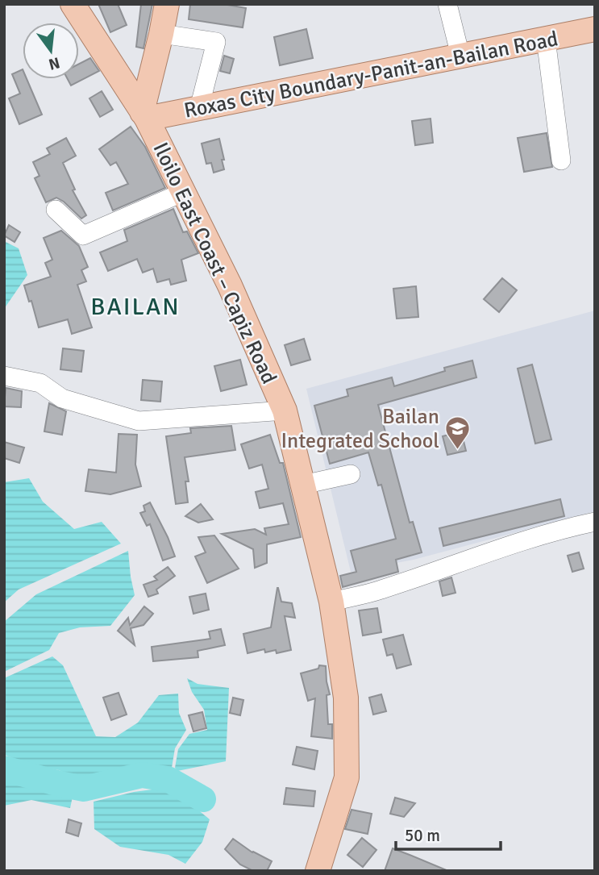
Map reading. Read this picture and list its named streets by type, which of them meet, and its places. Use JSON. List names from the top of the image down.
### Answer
{
  "streets": {
    "main road": ["Roxas City Boundary-Panit-an-Bailan Road", "Iloilo East Coast – Capiz Road"]
  },
  "crossings": [
    ["Roxas City Boundary-Panit-an-Bailan Road", "Iloilo East Coast – Capiz Road"]
  ],
  "districts": ["BAILAN"],
  "places": {
    "school or university": ["Bailan Integrated School"]
  },
  "scale_bar": "50 m",
  "north": "bottom"
}
